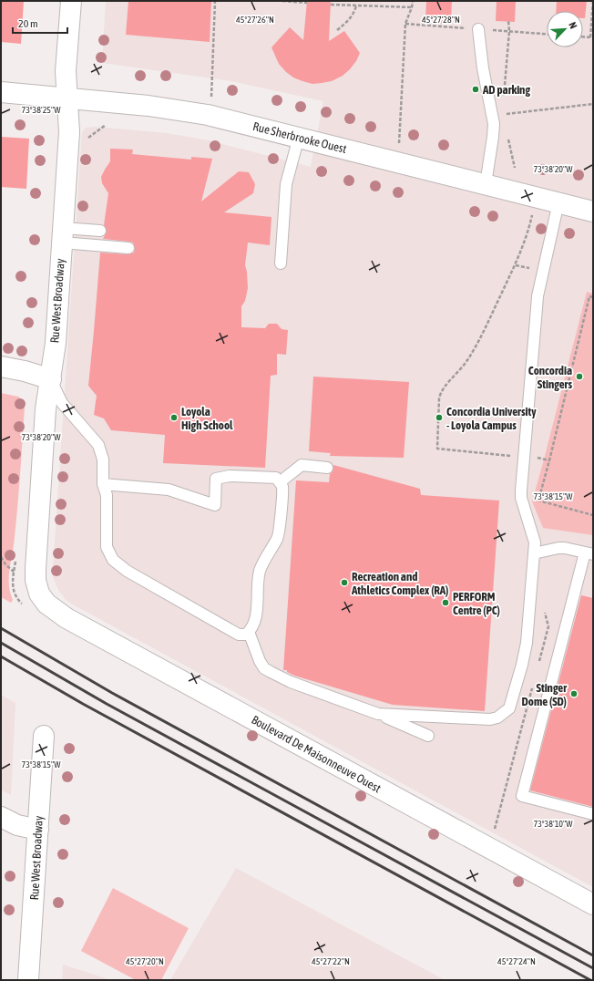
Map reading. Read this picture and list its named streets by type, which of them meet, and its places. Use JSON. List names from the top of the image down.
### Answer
{
  "streets": {
    "street": ["Rue Sherbrooke Ouest", "Rue West Broadway", "Boulevard De Maisonneuve Ouest"]
  },
  "crossings": [
    ["Rue Sherbrooke Ouest", "Rue West Broadway"],
    ["Rue West Broadway", "Boulevard De Maisonneuve Ouest"]
  ],
  "places": [
    "AD parking",
    "Concordia Stingers",
    "Loyola High School",
    "Concordia University - Loyola Campus",
    "Recreation and Athletics Complex (RA)",
    "PERFORM Centre (PC)",
    "Stinger Dome (SD)"
  ],
  "scale_bar": "20 m",
  "north": "top right",
  "coordinates": [
    "45°27'26\"N",
    "45°27'28\"N",
    "73°38'25\"W",
    "73°38'20\"W",
    "73°38'15\"W",
    "73°38'10\"W",
    "45°27'20\"N",
    "45°27'22\"N",
    "45°27'24\"N"
  ]
}
